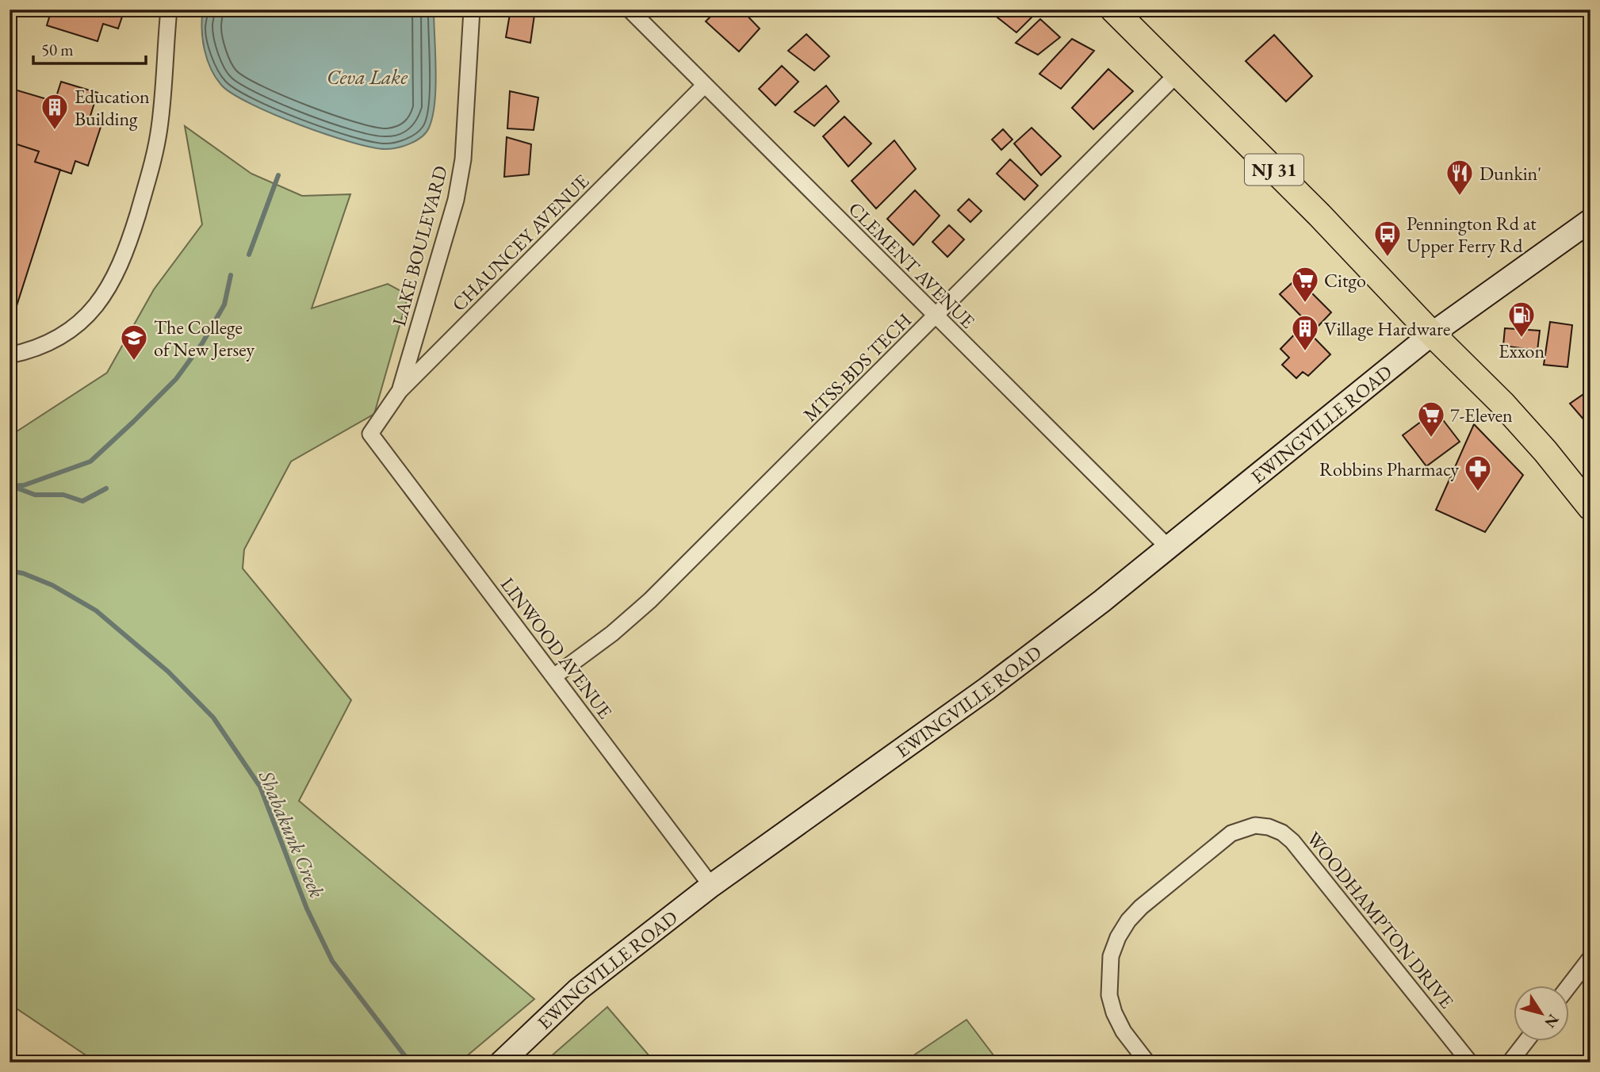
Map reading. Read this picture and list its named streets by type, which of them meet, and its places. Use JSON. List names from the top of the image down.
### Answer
{
  "streets": {
    "main road": ["NJ 31", "EWINGVILLE ROAD"],
    "street": [
      "CHAUNCEY AVENUE",
      "LAKE BOULEVARD",
      "CLEMENT AVENUE",
      "MTSS-BDS TECH",
      "LINWOOD AVENUE",
      "WOODHAMPTON DRIVE"
    ]
  },
  "crossings": [
    ["NJ 31", "MTSS-BDS TECH"],
    ["NJ 31", "EWINGVILLE ROAD"],
    ["CHAUNCEY AVENUE", "LAKE BOULEVARD"],
    ["CHAUNCEY AVENUE", "CLEMENT AVENUE"],
    ["CHAUNCEY AVENUE", "LINWOOD AVENUE"],
    ["CLEMENT AVENUE", "MTSS-BDS TECH"],
    ["CLEMENT AVENUE", "EWINGVILLE ROAD"],
    ["MTSS-BDS TECH", "LINWOOD AVENUE"],
    ["EWINGVILLE ROAD", "LINWOOD AVENUE"]
  ],
  "water": ["Ceva Lake", "Shabakunk Creek"],
  "places": {
    "building": ["Education Building", "Village Hardware"],
    "restaurant": ["Dunkin'"],
    "bus stop": ["Pennington Rd at Upper Ferry Rd"],
    "supermarket": ["Citgo", "7-Eleven"],
    "fuel station": ["Exxon"],
    "school or university": ["The College of New Jersey"],
    "pharmacy": ["Robbins Pharmacy"]
  },
  "scale_bar": "50 m",
  "north": "bottom right"
}
